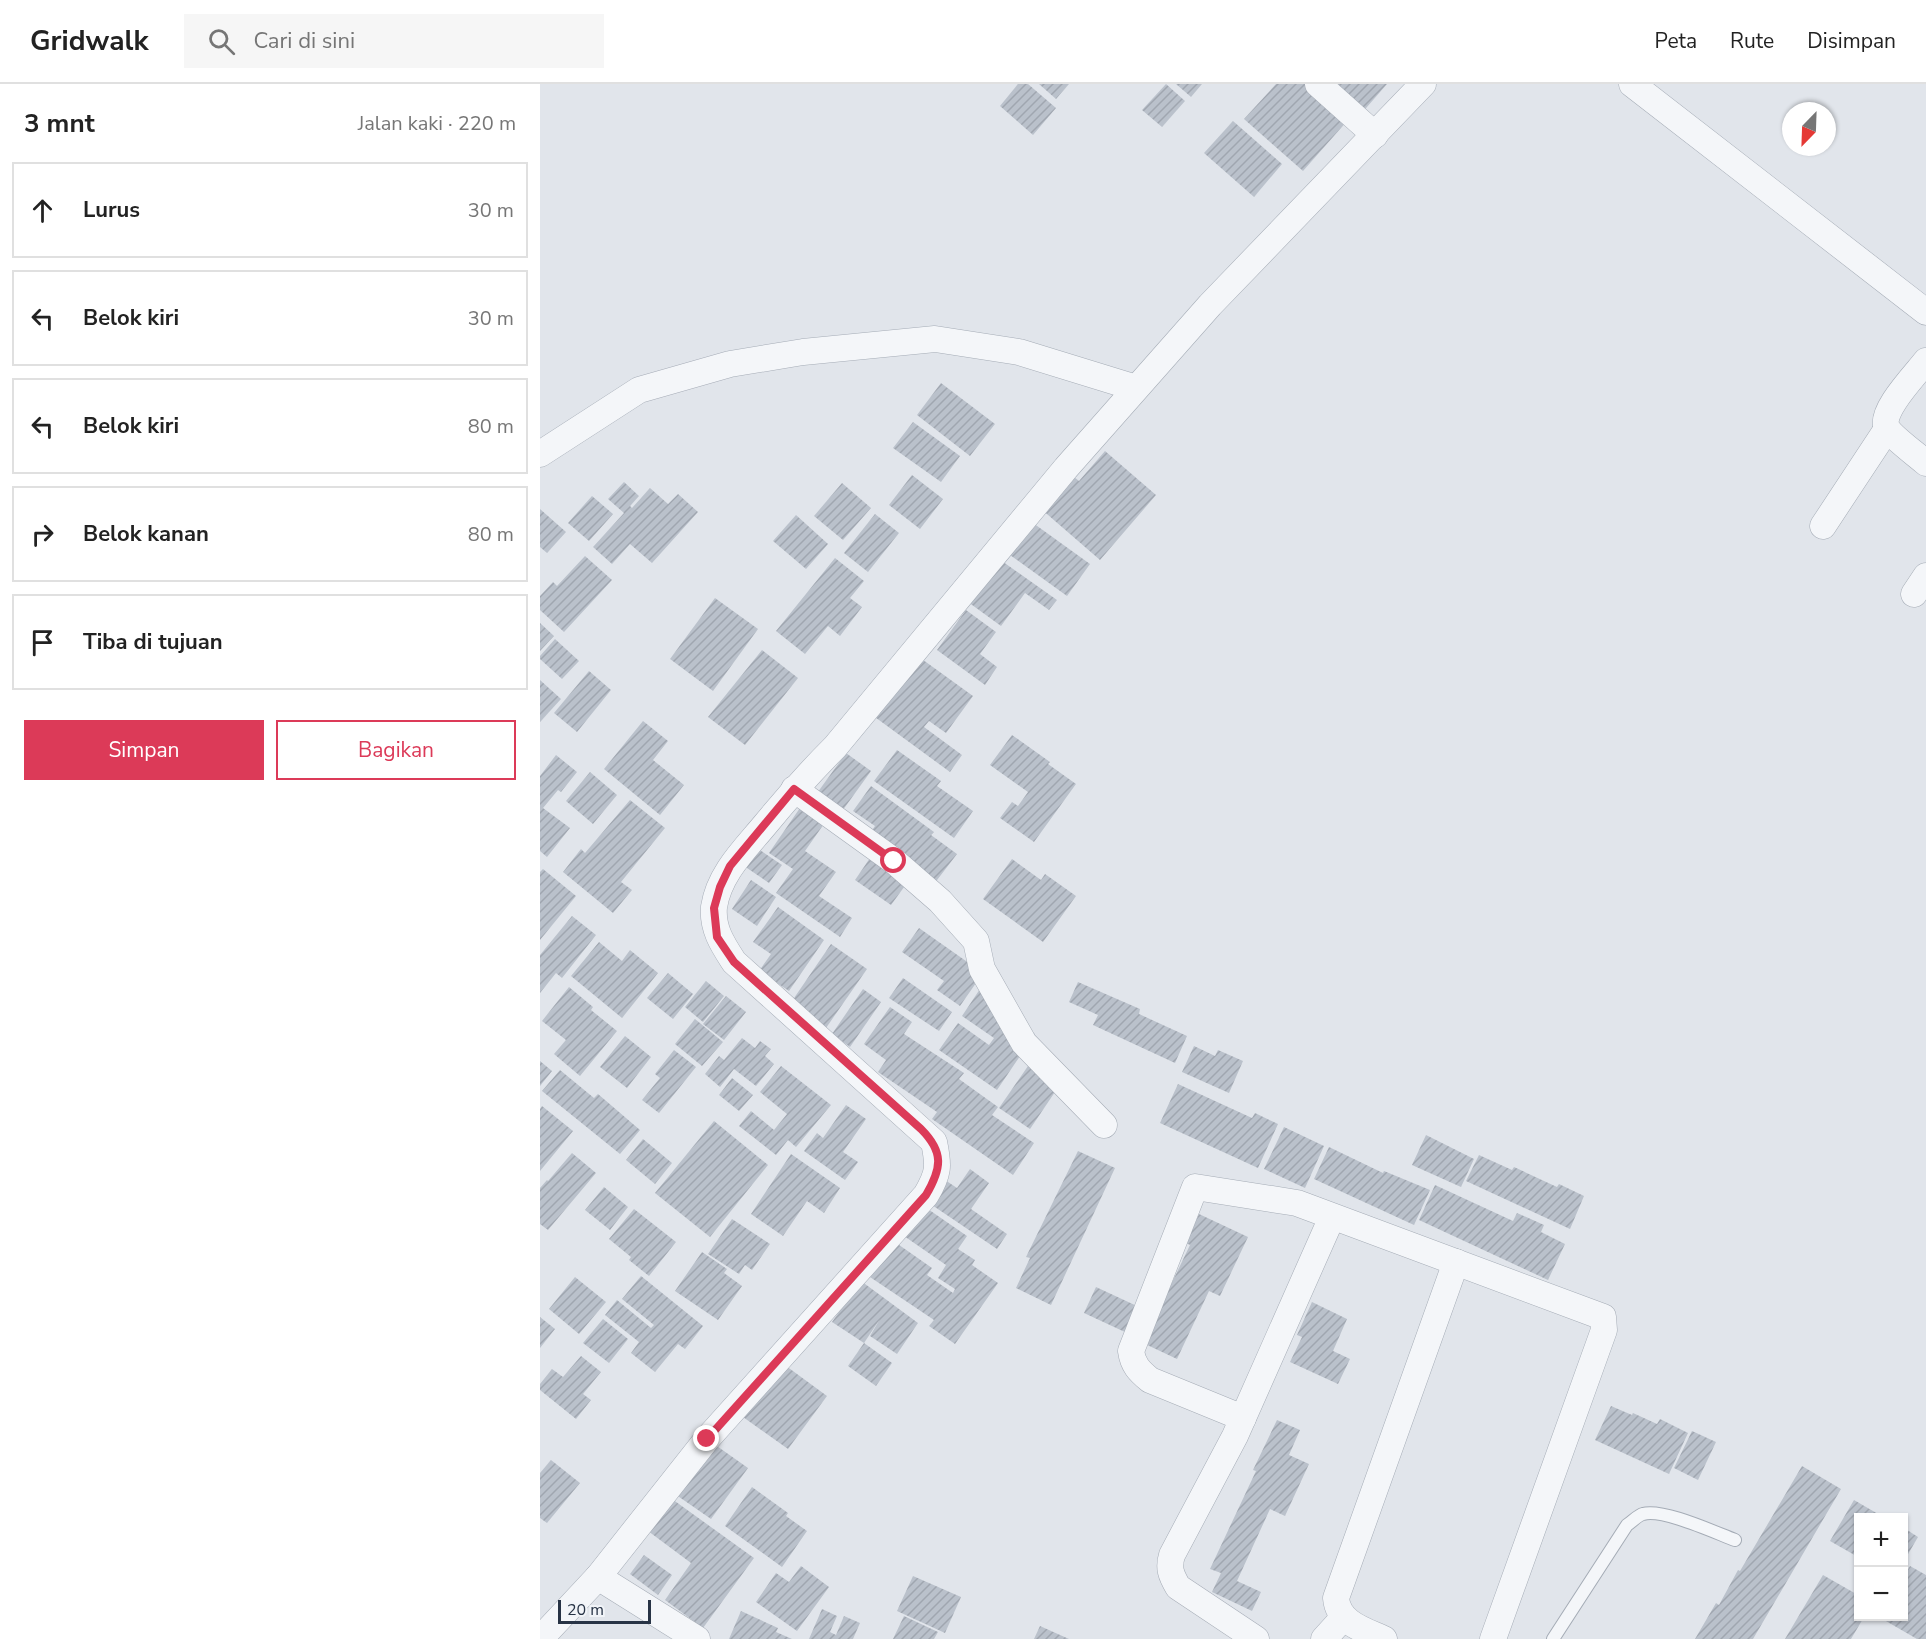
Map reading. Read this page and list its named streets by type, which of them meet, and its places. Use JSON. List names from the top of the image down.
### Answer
{
  "scale_bar": "20 m",
  "north": "bottom left",
  "page": {
    "header": "Gridwalk",
    "search": "Cari di sini",
    "nav": ["Peta", "Rute", "Disimpan"],
    "heading": ["3 mnt", "Jalan kaki · 220 m"],
    "list": [
      ["Lurus", "30 m"],
      ["Belok kiri", "30 m"],
      ["Belok kiri", "80 m"],
      ["Belok kanan", "80 m"],
      "Tiba di tujuan"
    ],
    "buttons": ["Simpan", "Bagikan"],
    "map_buttons": ["+", "−"],
    "scale": "20 m"
  }
}
